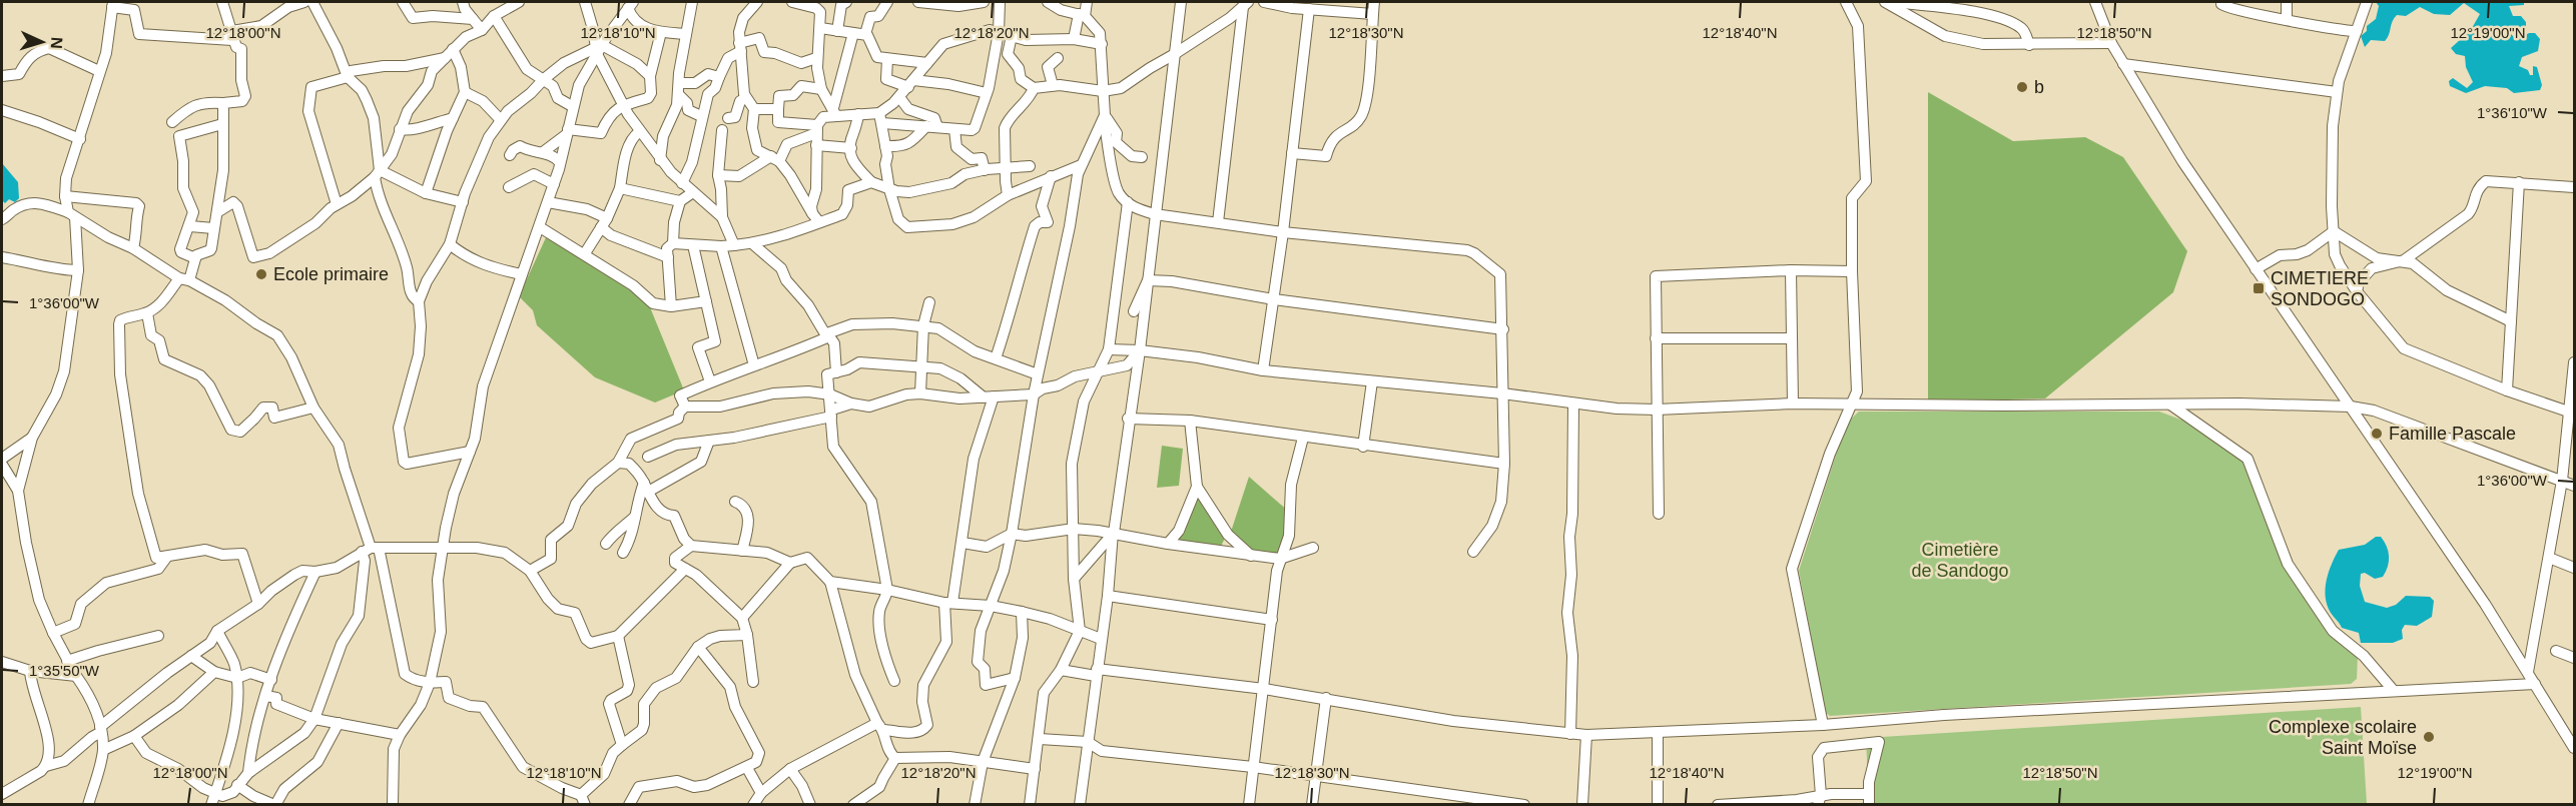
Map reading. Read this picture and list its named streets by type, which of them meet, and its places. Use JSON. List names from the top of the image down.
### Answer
{
  "parks": ["Cimetière de Sandogo"],
  "places": {
    "other": [
      "b",
      "Ecole primaire",
      "Famille Pascale",
      "Complexe scolaire Saint Moïse"
    ],
    "transit": ["CIMETIERE SONDOGO"]
  },
  "north": "right",
  "coordinates": [
    "12°18'00\"N",
    "12°18'10\"N",
    "12°18'20\"N",
    "12°18'30\"N",
    "12°18'40\"N",
    "12°18'50\"N",
    "12°19'00\"N",
    "1°36'10\"W",
    "1°36'00\"W",
    "1°35'50\"W"
  ]
}
